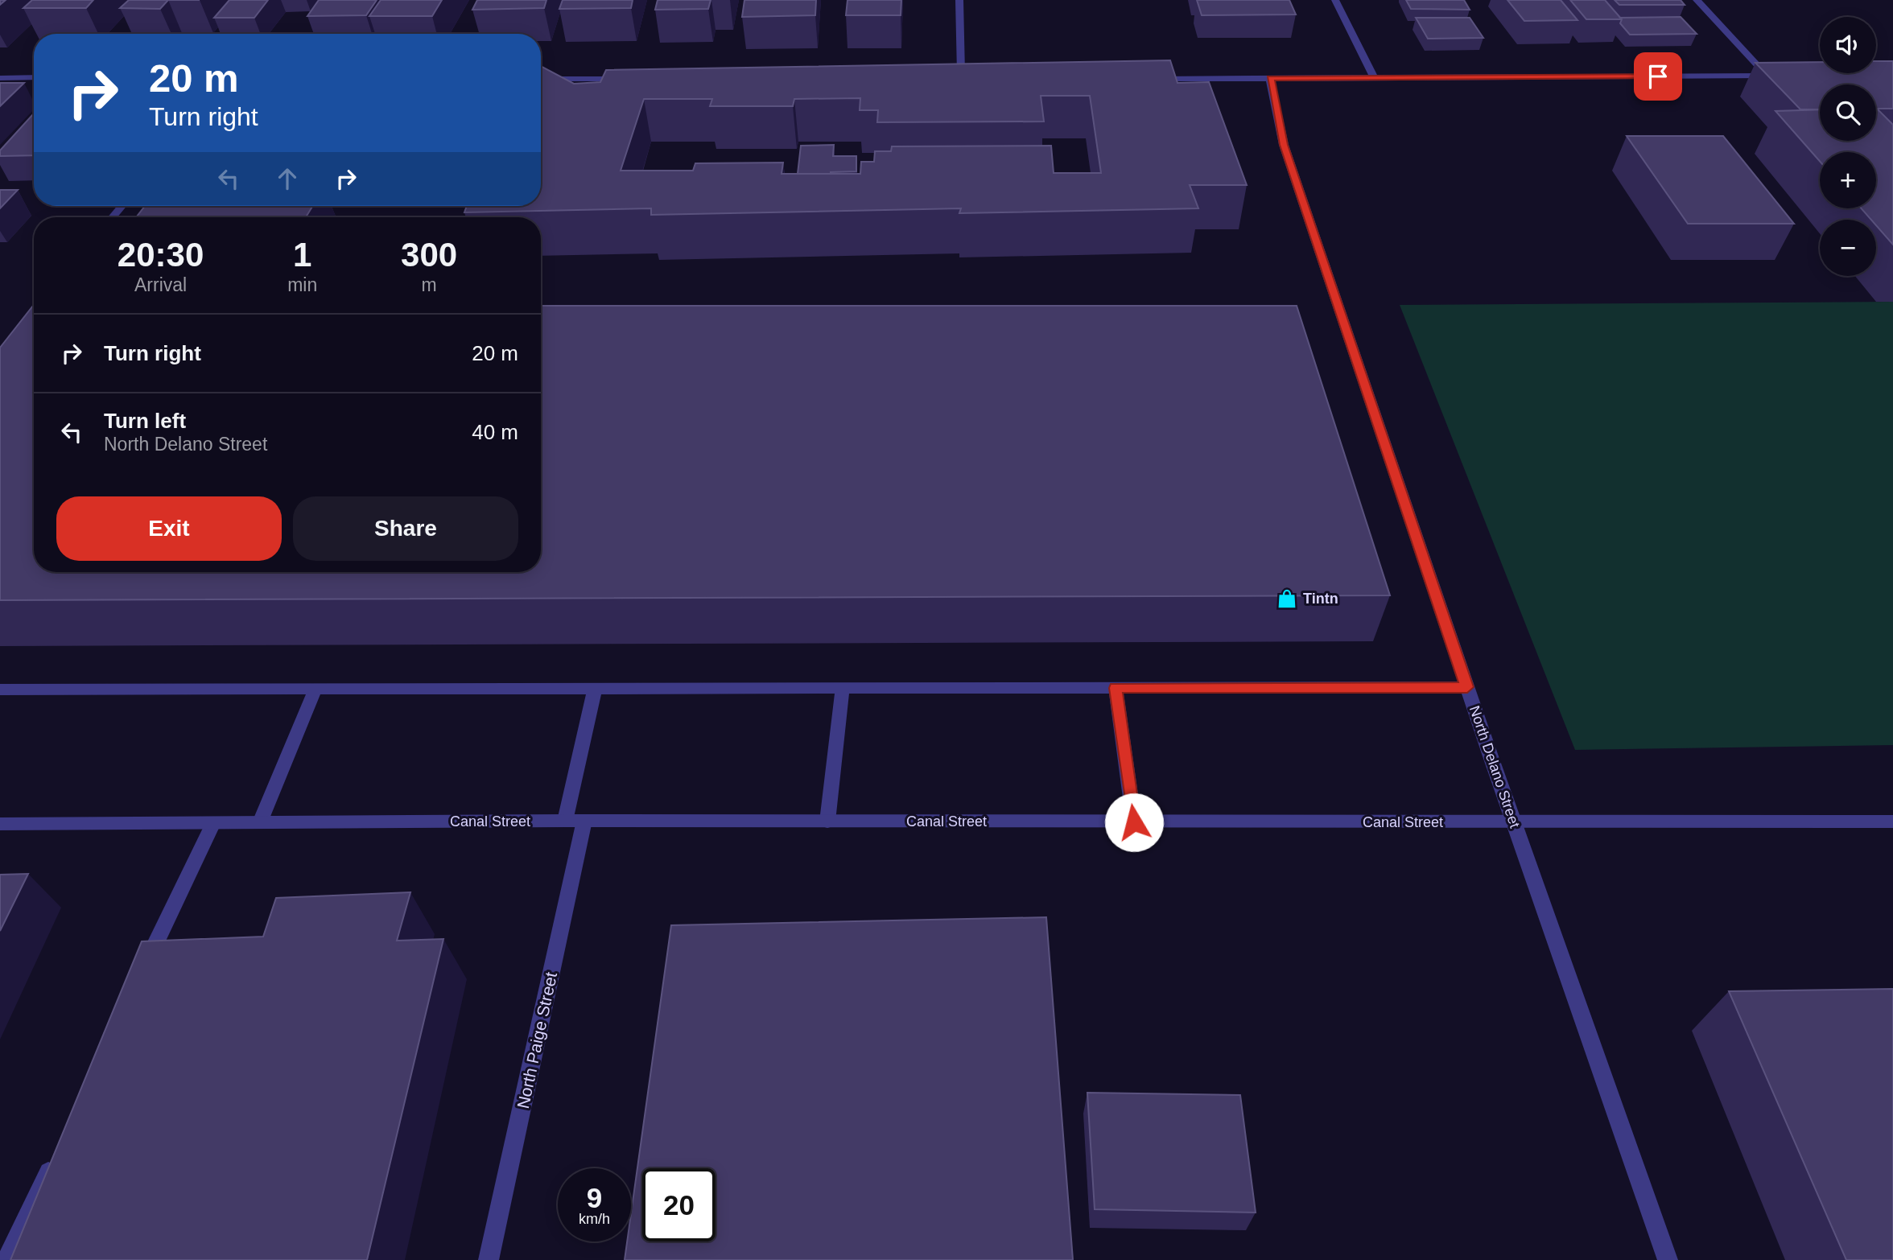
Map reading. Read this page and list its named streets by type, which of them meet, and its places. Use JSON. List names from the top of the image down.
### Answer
{
  "streets": {
    "street": ["North Delano Street", "Canal Street", "North Paige Street"]
  },
  "crossings": [
    ["North Delano Street", "Canal Street"],
    ["Canal Street", "North Paige Street"]
  ],
  "places": {
    "shop": ["Tintn"]
  },
  "page": {
    "map_buttons": ["+", "−"],
    "turn": ["20 m", "Turn right"],
    "eta": [
      "20:30",
      "Arrival",
      "1",
      "min",
      "300",
      "m"
    ],
    "list": [
      {
        "name": "Turn right",
        "value": "20 m"
      },
      {
        "name": "Turn left",
        "note": "North Delano Street",
        "value": "40 m"
      }
    ],
    "buttons": ["Exit", "Share"],
    "speed": "9 km/h",
    "limit": "20"
  }
}
